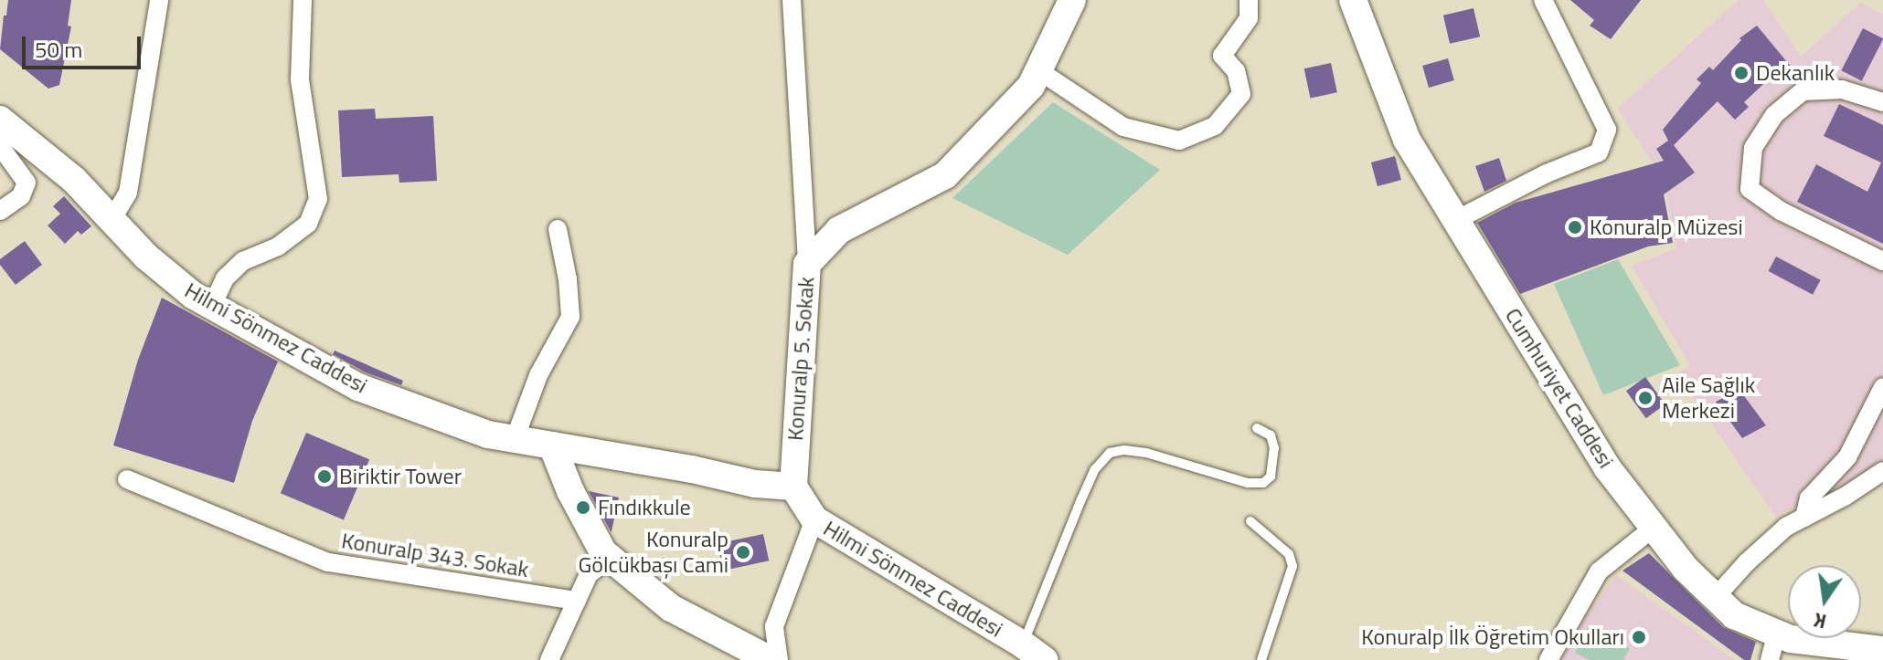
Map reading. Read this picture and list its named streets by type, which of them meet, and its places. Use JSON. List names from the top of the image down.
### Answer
{
  "streets": {
    "street": [
      "Hilmi Sönmez Caddesi",
      "Konuralp 5. Sokak",
      "Cumhuriyet Caddesi",
      "Konuralp 343. Sokak"
    ]
  },
  "crossings": [
    ["Hilmi Sönmez Caddesi", "Konuralp 5. Sokak"]
  ],
  "places": [
    "Dekanlık",
    "Konuralp Müzesi",
    "Aile Sağlık Merkezi",
    "Biriktir Tower",
    "Fındıkkule",
    "Konuralp Gölcükbaşı Cami",
    "Konuralp İlk Öğretim Okulları"
  ],
  "scale_bar": "50 m",
  "north": "bottom"
}
